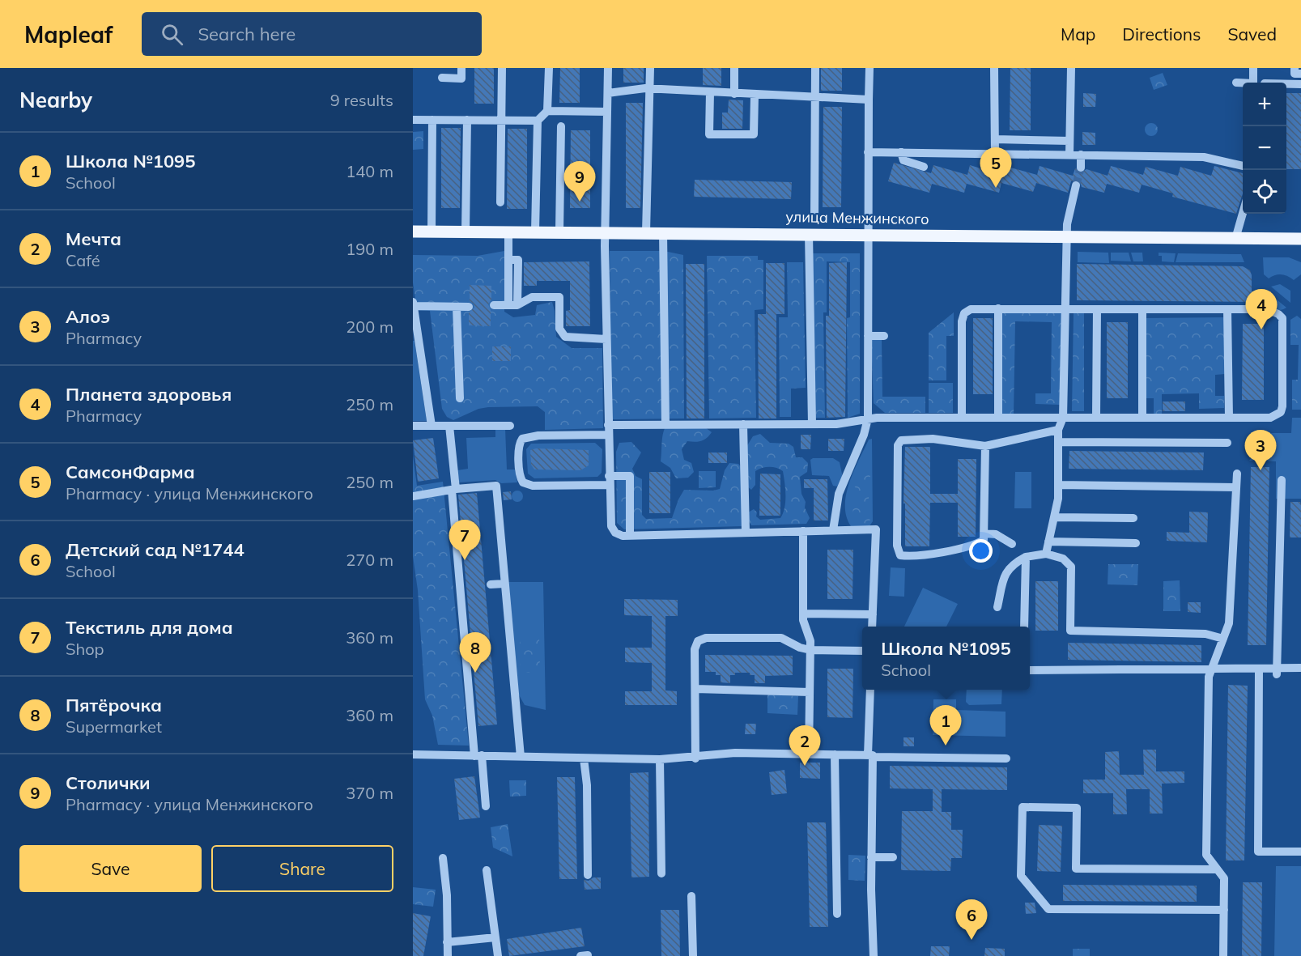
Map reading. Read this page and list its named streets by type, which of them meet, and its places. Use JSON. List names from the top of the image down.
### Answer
{
  "streets": {
    "main road": ["улица Менжинского"]
  },
  "page": {
    "header": "Mapleaf",
    "search": "Search here",
    "nav": ["Map", "Directions", "Saved"],
    "heading": ["Nearby", "9 results"],
    "map_buttons": ["+", "−"],
    "list": [
      {
        "mark": "1",
        "name": "Школа №1095",
        "note": "School",
        "value": "140 m"
      },
      {
        "mark": "2",
        "name": "Мечта",
        "note": "Café",
        "value": "190 m"
      },
      {
        "mark": "3",
        "name": "Алоэ",
        "note": "Pharmacy",
        "value": "200 m"
      },
      {
        "mark": "4",
        "name": "Планета здоровья",
        "note": "Pharmacy",
        "value": "250 m"
      },
      {
        "mark": "5",
        "name": "СамсонФарма",
        "note": "Pharmacy · улица Менжинского",
        "value": "250 m"
      },
      {
        "mark": "6",
        "name": "Детский сад №1744",
        "note": "School",
        "value": "270 m"
      },
      {
        "mark": "7",
        "name": "Текстиль для дома",
        "note": "Shop",
        "value": "360 m"
      },
      {
        "mark": "8",
        "name": "Пятёрочка",
        "note": "Supermarket",
        "value": "360 m"
      },
      {
        "mark": "9",
        "name": "Столички",
        "note": "Pharmacy · улица Менжинского",
        "value": "370 m"
      }
    ],
    "pins": [
      "5",
      "9",
      "4",
      "3",
      "7",
      "8",
      "1",
      "2",
      "6"
    ],
    "popup": ["Школа №1095", "School"],
    "buttons": ["Save", "Share"]
  }
}
